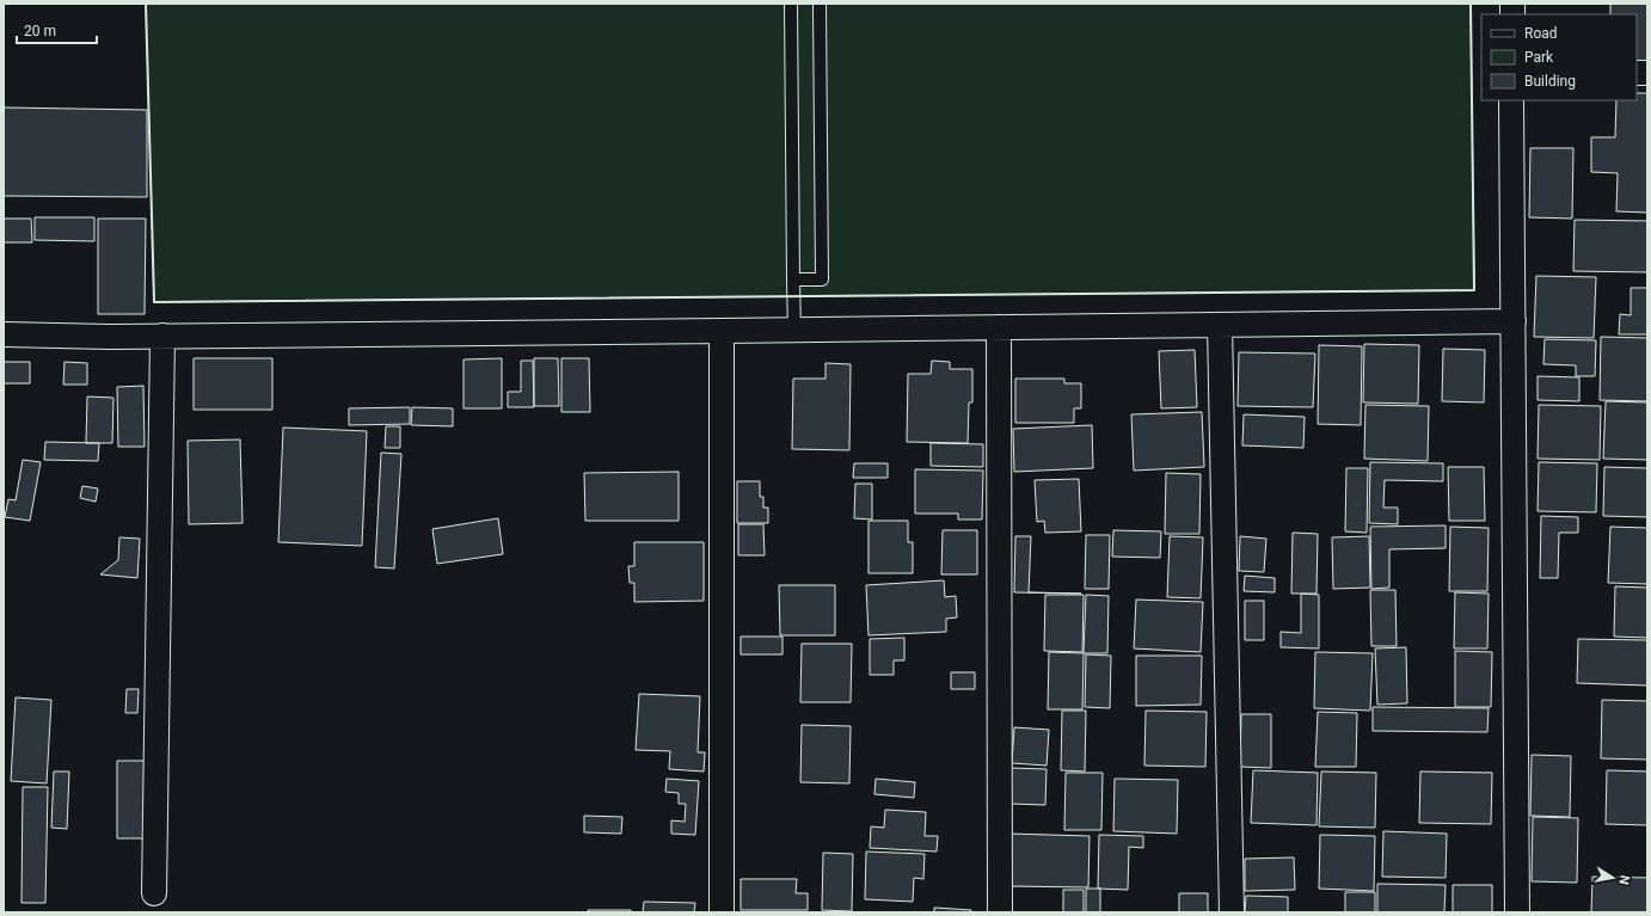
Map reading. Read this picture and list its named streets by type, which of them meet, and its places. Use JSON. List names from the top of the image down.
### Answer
{
  "legend": ["Road", "Park", "Building"],
  "scale_bar": "20 m",
  "north": "right"
}
